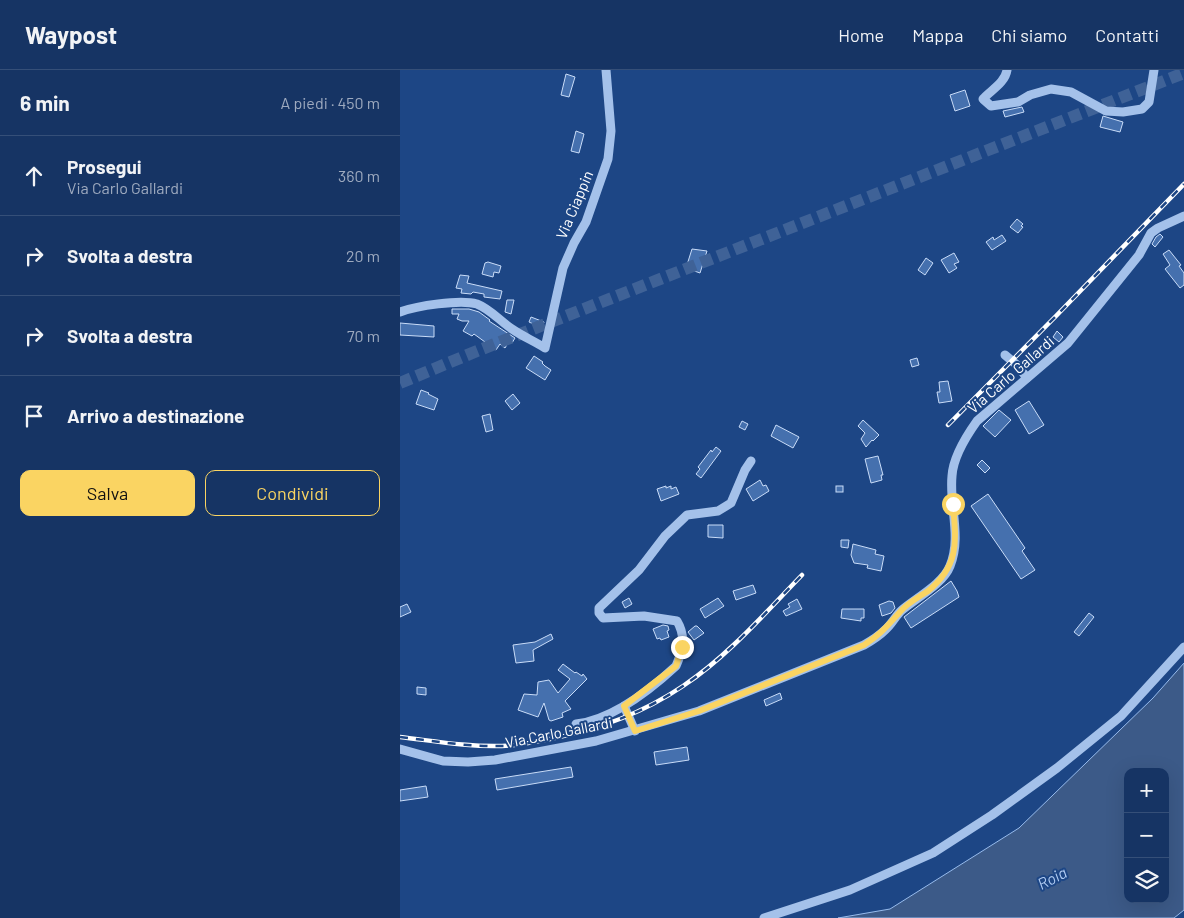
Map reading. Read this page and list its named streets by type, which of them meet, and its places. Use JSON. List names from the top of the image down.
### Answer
{
  "streets": {
    "street": ["Via Ciappin", "Via Carlo Gallardi"]
  },
  "water": ["Roia"],
  "page": {
    "header": "Waypost",
    "nav": [
      "Home",
      "Mappa",
      "Chi siamo",
      "Contatti"
    ],
    "heading": ["6 min", "A piedi · 450 m"],
    "list": [
      ["Prosegui", "Via Carlo Gallardi", "360 m"],
      ["Svolta a destra", "20 m"],
      ["Svolta a destra", "70 m"],
      "Arrivo a destinazione"
    ],
    "buttons": ["Salva", "Condividi"],
    "map_buttons": ["+", "−"]
  }
}
